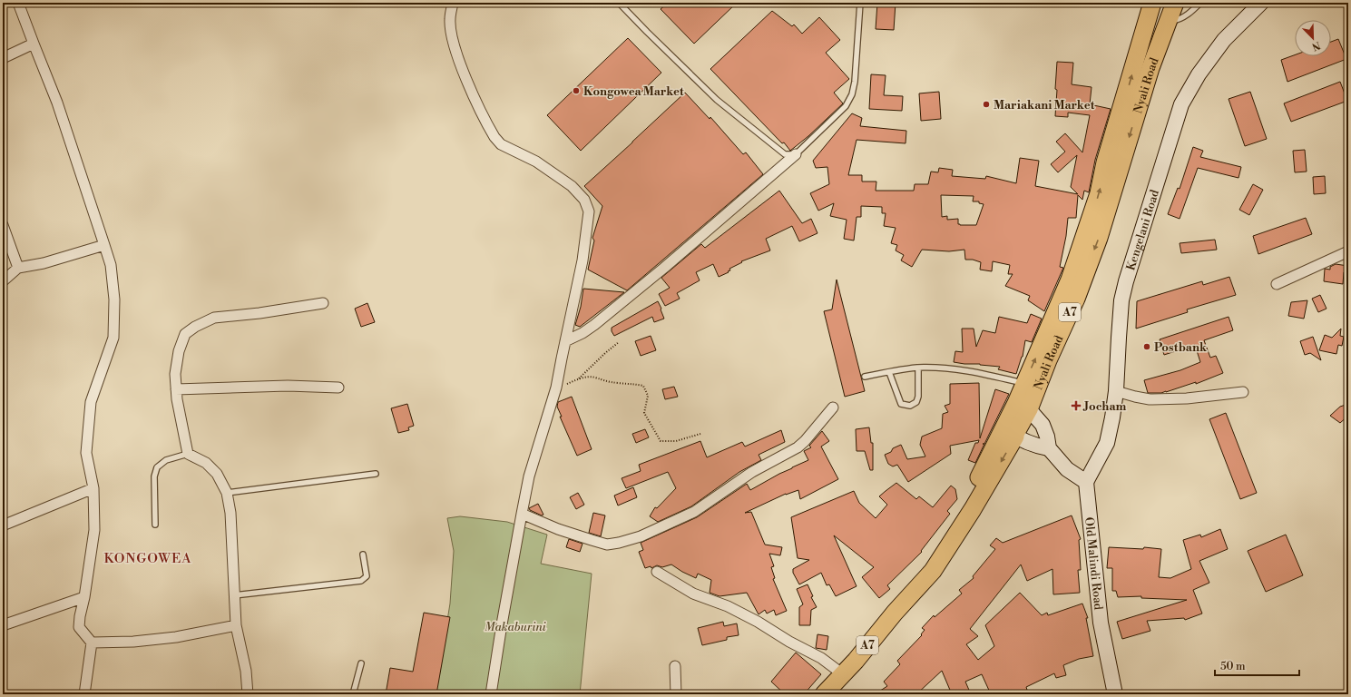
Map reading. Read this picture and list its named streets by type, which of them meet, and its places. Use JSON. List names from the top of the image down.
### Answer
{
  "streets": {
    "highway": ["Nyali Road", "A7"],
    "main road": ["Kengelani Road", "Old Malindi Road"]
  },
  "crossings": [
    ["Kengelani Road", "Old Malindi Road"]
  ],
  "districts": ["KONGOWEA"],
  "parks": ["Makaburini"],
  "places": {
    "other": ["Kongowea Market", "Mariakani Market", "Postbank"],
    "health": ["Jocham"]
  },
  "scale_bar": "50 m",
  "north": "bottom right"
}
